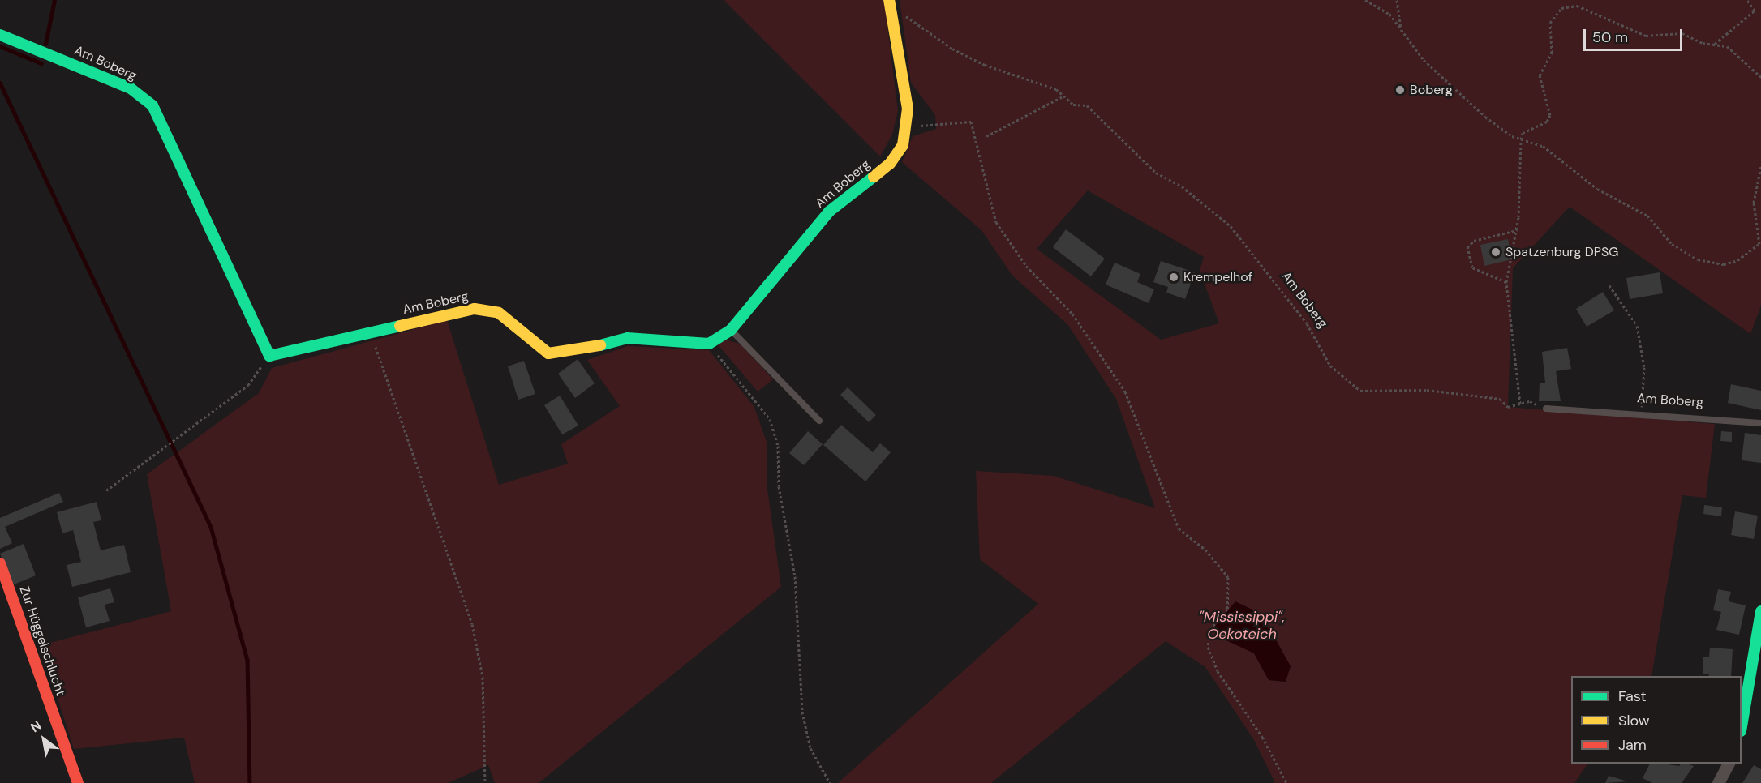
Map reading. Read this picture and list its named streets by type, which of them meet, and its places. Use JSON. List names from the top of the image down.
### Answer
{
  "streets": {
    "street": ["Am Boberg", "Zur Hüggelschlucht"]
  },
  "water": ["\"Mississippi\", Oekoteich"],
  "places": ["Boberg", "Spatzenburg DPSG", "Krempelhof"],
  "legend": ["Fast", "Slow", "Jam"],
  "scale_bar": "50 m",
  "north": "top left"
}
